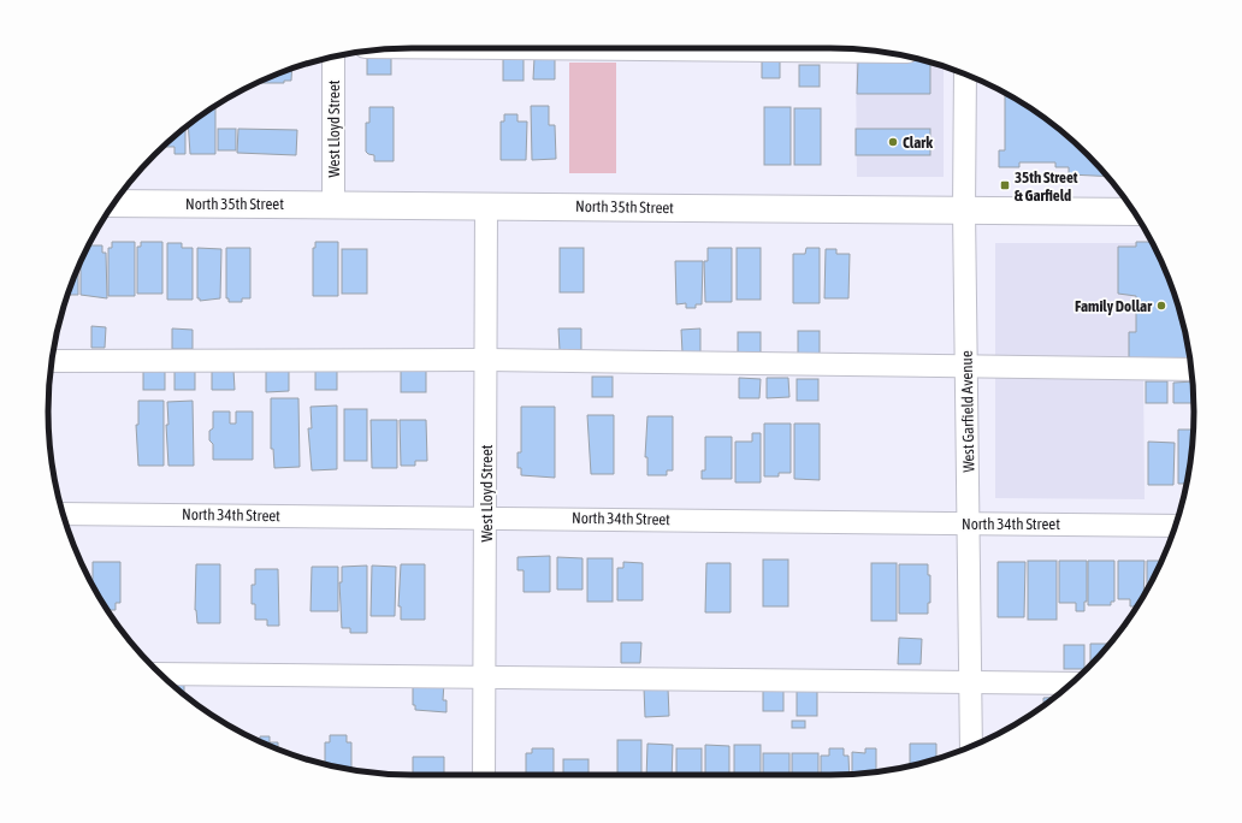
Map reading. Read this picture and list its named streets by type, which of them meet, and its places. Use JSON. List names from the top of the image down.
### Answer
{
  "streets": {
    "main road": ["North 35th Street"],
    "street": ["West Lloyd Street", "West Garfield Avenue", "North 34th Street"]
  },
  "crossings": [
    ["West Lloyd Street", "North 35th Street"],
    ["West Lloyd Street", "North 34th Street"],
    ["North 35th Street", "West Garfield Avenue"],
    ["West Garfield Avenue", "North 34th Street"]
  ],
  "places": {
    "other": ["Clark", "Family Dollar"],
    "transit": ["35th Street & Garfield"]
  }
}
